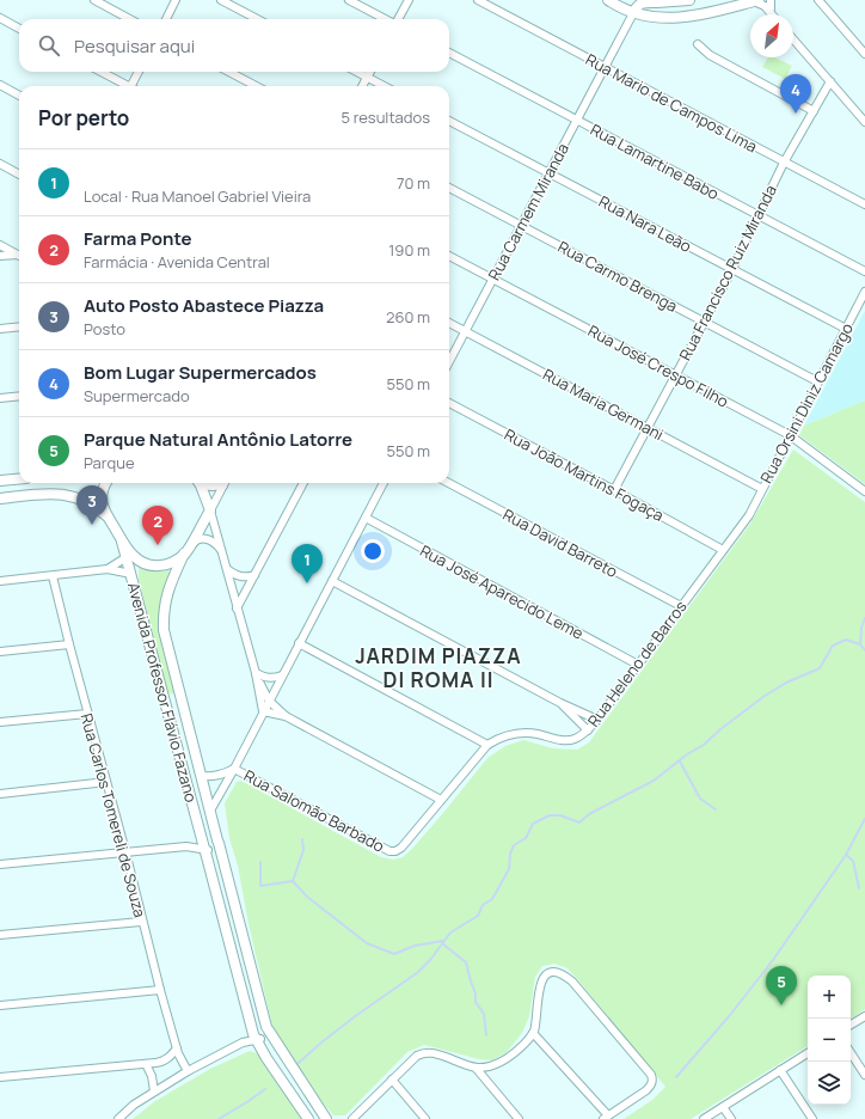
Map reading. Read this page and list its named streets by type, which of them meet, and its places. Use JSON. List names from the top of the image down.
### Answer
{
  "streets": {
    "street": [
      "Rua Mario de Campos Lima",
      "Rua Lamartine Babo",
      "Rua Carmem Miranda",
      "Rua Nara Leão",
      "Rua Francisco Ruiz Miranda",
      "Rua Carmo Brenga",
      "Rua José Crespo Filho",
      "Rua Orsini Diniz Camargo",
      "Rua Maria Germani",
      "Rua João Martins Fogaça",
      "Rua David Barreto",
      "Rua José Aparecido Leme",
      "Rua Heleno de Barros",
      "Avenida Professor Flávio Fazano",
      "Rua Salomão Barbado",
      "Rua Carlos Tomereli de Souza"
    ]
  },
  "crossings": [
    ["Rua Mario de Campos Lima", "Rua Carmem Miranda"],
    ["Rua Mario de Campos Lima", "Rua Francisco Ruiz Miranda"],
    ["Rua Lamartine Babo", "Rua Carmem Miranda"],
    ["Rua Lamartine Babo", "Rua Francisco Ruiz Miranda"],
    ["Rua Carmem Miranda", "Rua Nara Leão"],
    ["Rua Carmem Miranda", "Rua Carmo Brenga"],
    ["Rua Carmem Miranda", "Rua José Crespo Filho"],
    ["Rua Carmem Miranda", "Rua Maria Germani"],
    ["Rua Nara Leão", "Rua Francisco Ruiz Miranda"],
    ["Rua Nara Leão", "Rua Orsini Diniz Camargo"],
    ["Rua Francisco Ruiz Miranda", "Rua Carmo Brenga"],
    ["Rua Francisco Ruiz Miranda", "Rua José Crespo Filho"],
    ["Rua Francisco Ruiz Miranda", "Rua Maria Germani"],
    ["Rua Francisco Ruiz Miranda", "Rua João Martins Fogaça"],
    ["Rua Carmo Brenga", "Rua Orsini Diniz Camargo"],
    ["Rua José Crespo Filho", "Rua Orsini Diniz Camargo"],
    ["Rua Orsini Diniz Camargo", "Rua Maria Germani"],
    ["Rua Orsini Diniz Camargo", "Rua Heleno de Barros"],
    ["Rua João Martins Fogaça", "Rua Heleno de Barros"],
    ["Rua David Barreto", "Rua Heleno de Barros"],
    ["Rua José Aparecido Leme", "Rua Heleno de Barros"],
    ["Rua Heleno de Barros", "Rua Salomão Barbado"]
  ],
  "districts": ["JARDIM PIAZZA DI ROMA II"],
  "north": "top right",
  "page": {
    "search": "Pesquisar aqui",
    "pins": [
      "4",
      "3",
      "2",
      "1",
      "5"
    ],
    "heading": ["Por perto", "5 resultados"],
    "list": [
      {
        "mark": "1",
        "name": "ㅤ",
        "note": "Local · Rua Manoel Gabriel Vieira",
        "value": "70 m"
      },
      {
        "mark": "2",
        "name": "Farma Ponte",
        "note": "Farmácia · Avenida Central",
        "value": "190 m"
      },
      {
        "mark": "3",
        "name": "Auto Posto Abastece Piazza",
        "note": "Posto",
        "value": "260 m"
      },
      {
        "mark": "4",
        "name": "Bom Lugar Supermercados",
        "note": "Supermercado",
        "value": "550 m"
      },
      {
        "mark": "5",
        "name": "Parque Natural Antônio Latorre",
        "note": "Parque",
        "value": "550 m"
      }
    ],
    "map_buttons": ["+", "−"]
  }
}
